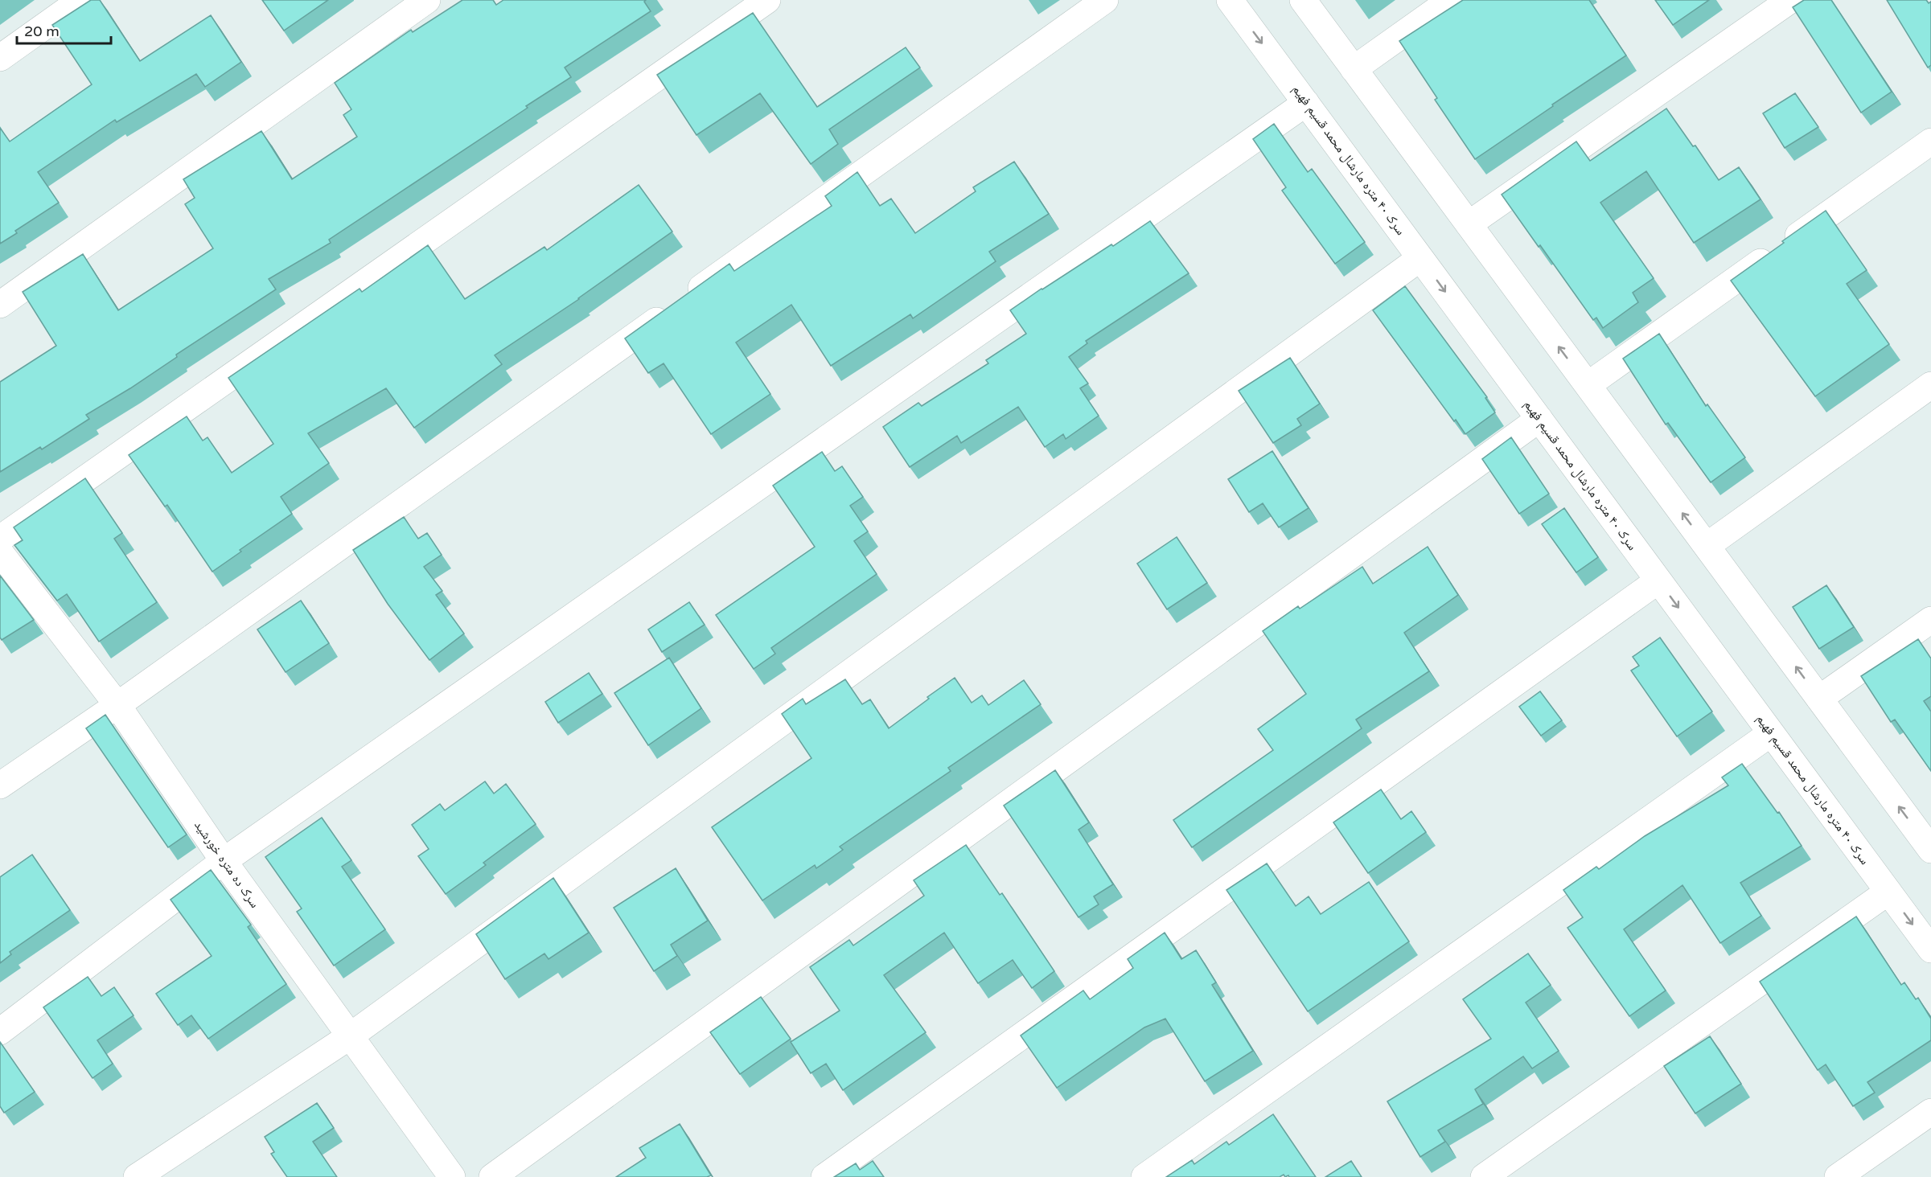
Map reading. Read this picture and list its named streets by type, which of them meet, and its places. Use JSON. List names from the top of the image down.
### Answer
{
  "streets": {
    "street": ["سرک ۴۰ متره مارشال محمد قسیم فهیم", "سرک ده متره خورشید"]
  },
  "scale_bar": "20 m"
}
